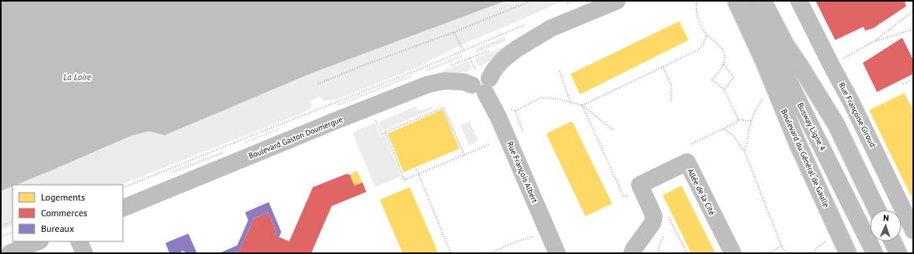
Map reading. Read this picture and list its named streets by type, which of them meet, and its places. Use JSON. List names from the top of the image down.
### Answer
{
  "streets": {
    "street": [
      "Rue Françoise Giroud",
      "Busway Ligne 4",
      "Boulevard Gaston Doumergue",
      "Boulevard du Général de Gaulle",
      "Rue François Albert",
      "Allée de la Cité"
    ]
  },
  "crossings": [
    ["Busway Ligne 4", "Boulevard du Général de Gaulle"],
    ["Boulevard Gaston Doumergue", "Rue François Albert"]
  ],
  "water": ["La Loire"],
  "legend": ["Logements", "Commerces", "Bureaux"],
  "north": "top"
}
